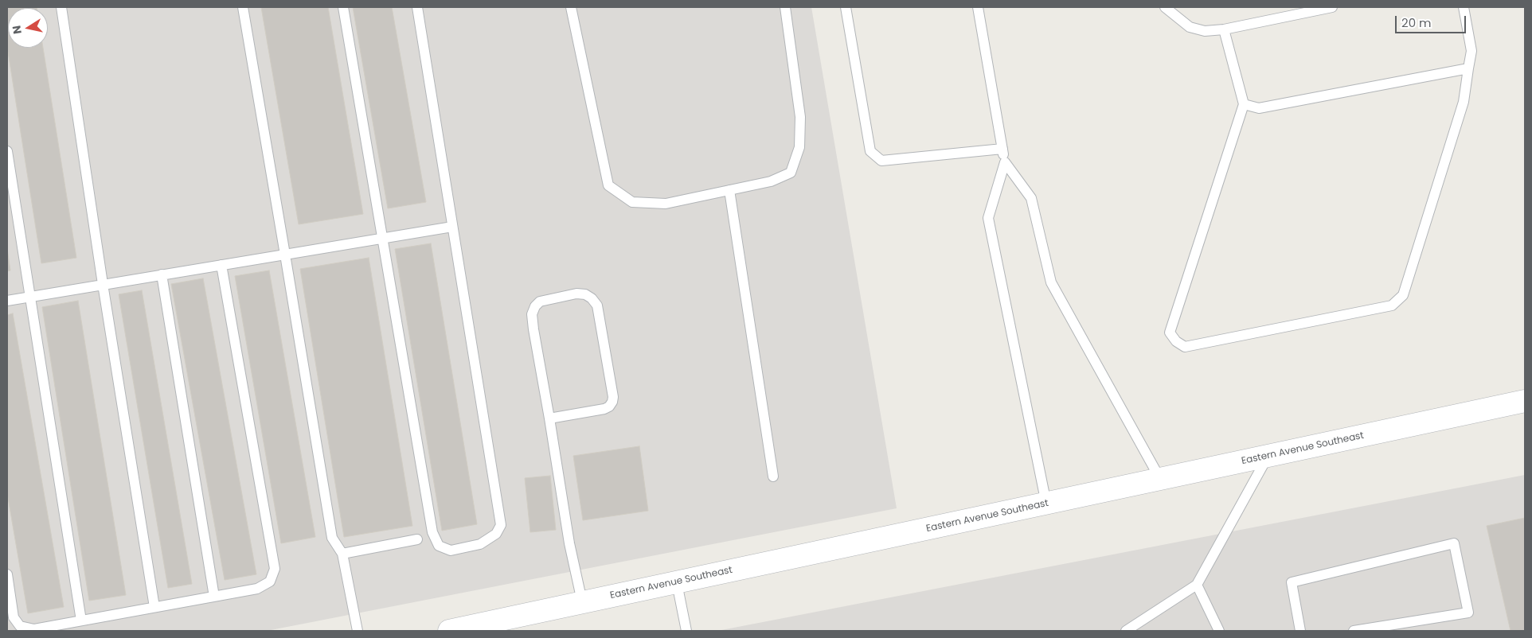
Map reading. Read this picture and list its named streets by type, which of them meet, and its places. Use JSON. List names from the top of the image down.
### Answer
{
  "streets": {
    "main road": ["Eastern Avenue Southeast"]
  },
  "scale_bar": "20 m",
  "north": "left"
}
